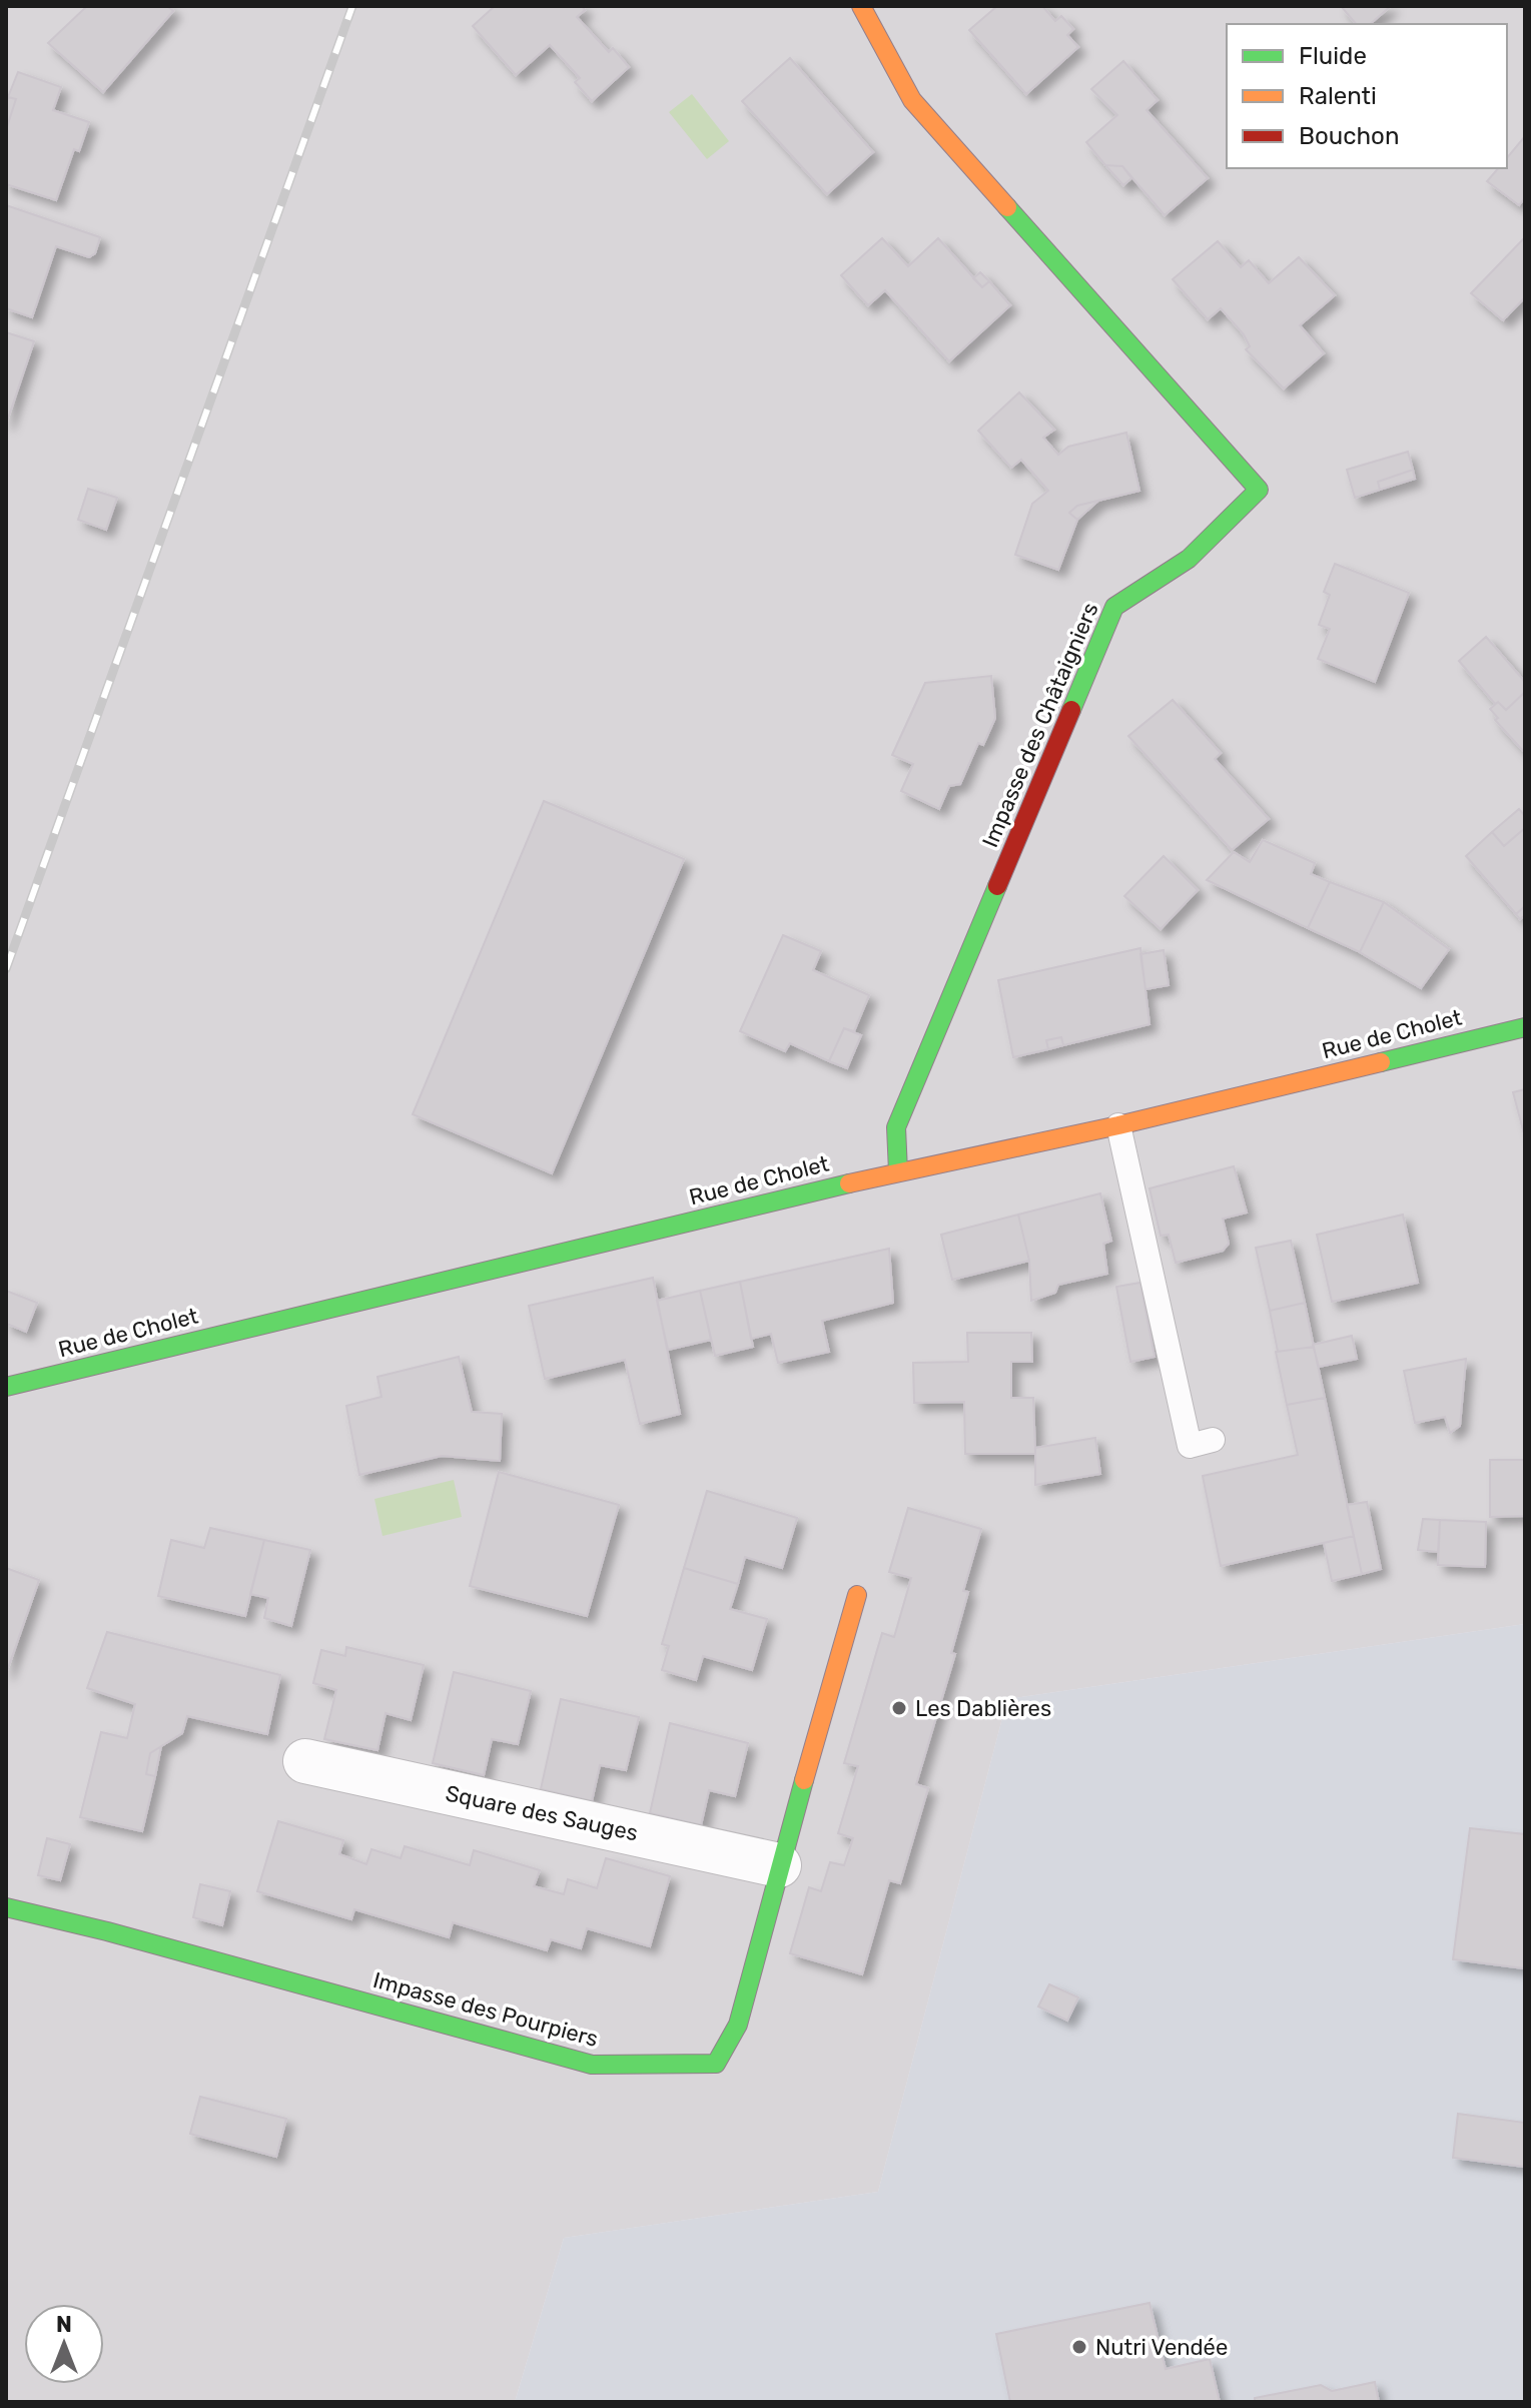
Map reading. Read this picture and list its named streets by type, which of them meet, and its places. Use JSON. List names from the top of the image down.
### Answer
{
  "streets": {
    "street": [
      "Impasse des Châtaigniers",
      "Rue de Cholet",
      "Square des Sauges",
      "Impasse des Pourpiers"
    ]
  },
  "crossings": [
    ["Impasse des Châtaigniers", "Rue de Cholet"],
    ["Square des Sauges", "Impasse des Pourpiers"]
  ],
  "places": ["Les Dablières", "Nutri Vendée"],
  "legend": ["Fluide", "Ralenti", "Bouchon"],
  "north": "top"
}
